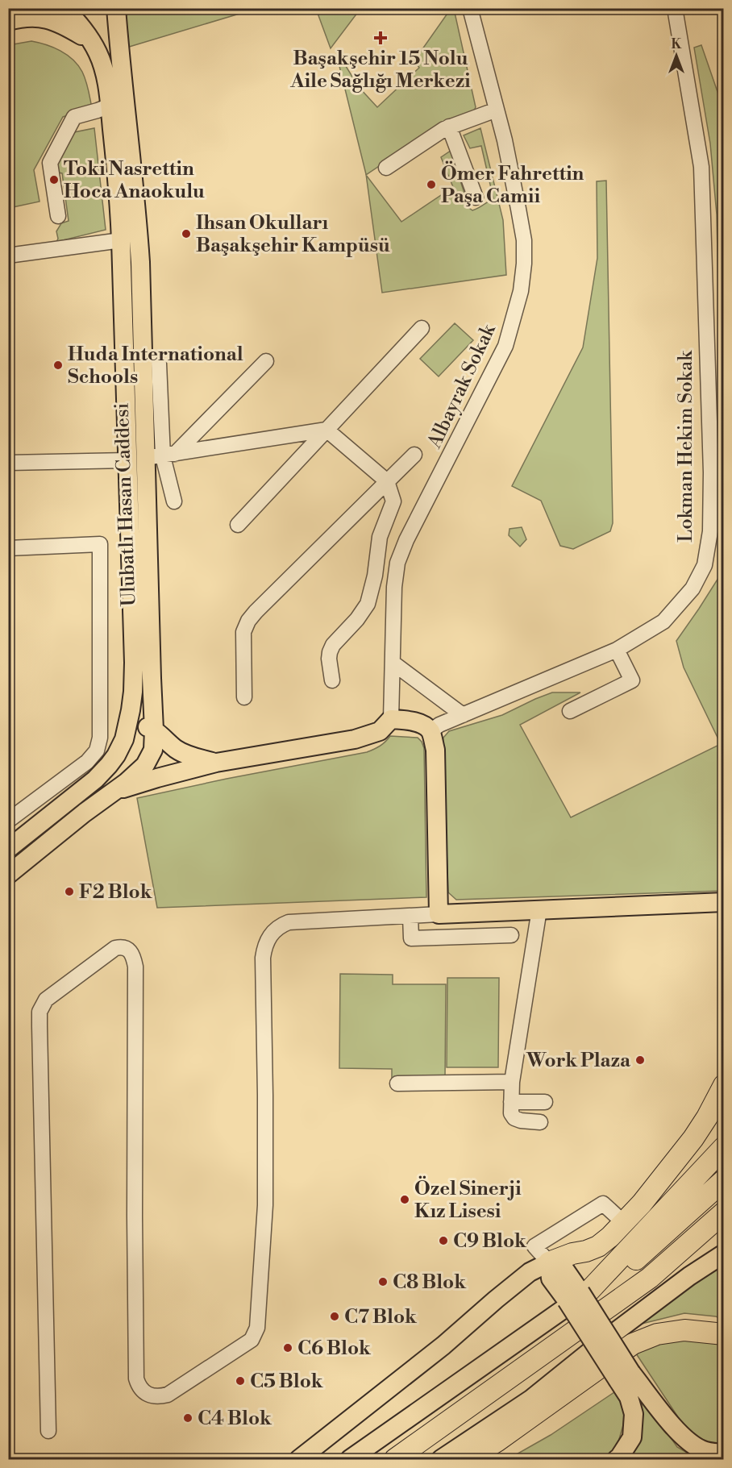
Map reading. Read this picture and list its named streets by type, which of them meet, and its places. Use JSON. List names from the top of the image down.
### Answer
{
  "streets": {
    "main road": ["Ulubatlı Hasan Caddesi"],
    "street": ["Albayrak Sokak", "Lokman Hekim Sokak"]
  },
  "places": {
    "health": ["Başakşehir 15 Nolu Aile Sağlığı Merkezi"],
    "other": [
      "Toki Nasrettin Hoca Anaokulu",
      "Ömer Fahrettin Paşa Camii",
      "Ihsan Okulları Başakşehir Kampüsü",
      "Huda International Schools",
      "F2 Blok",
      "Work Plaza",
      "Özel Sinerji Kız Lisesi",
      "C9 Blok",
      "C8 Blok",
      "C7 Blok",
      "C6 Blok",
      "C5 Blok",
      "C4 Blok"
    ]
  },
  "north": "top"
}
